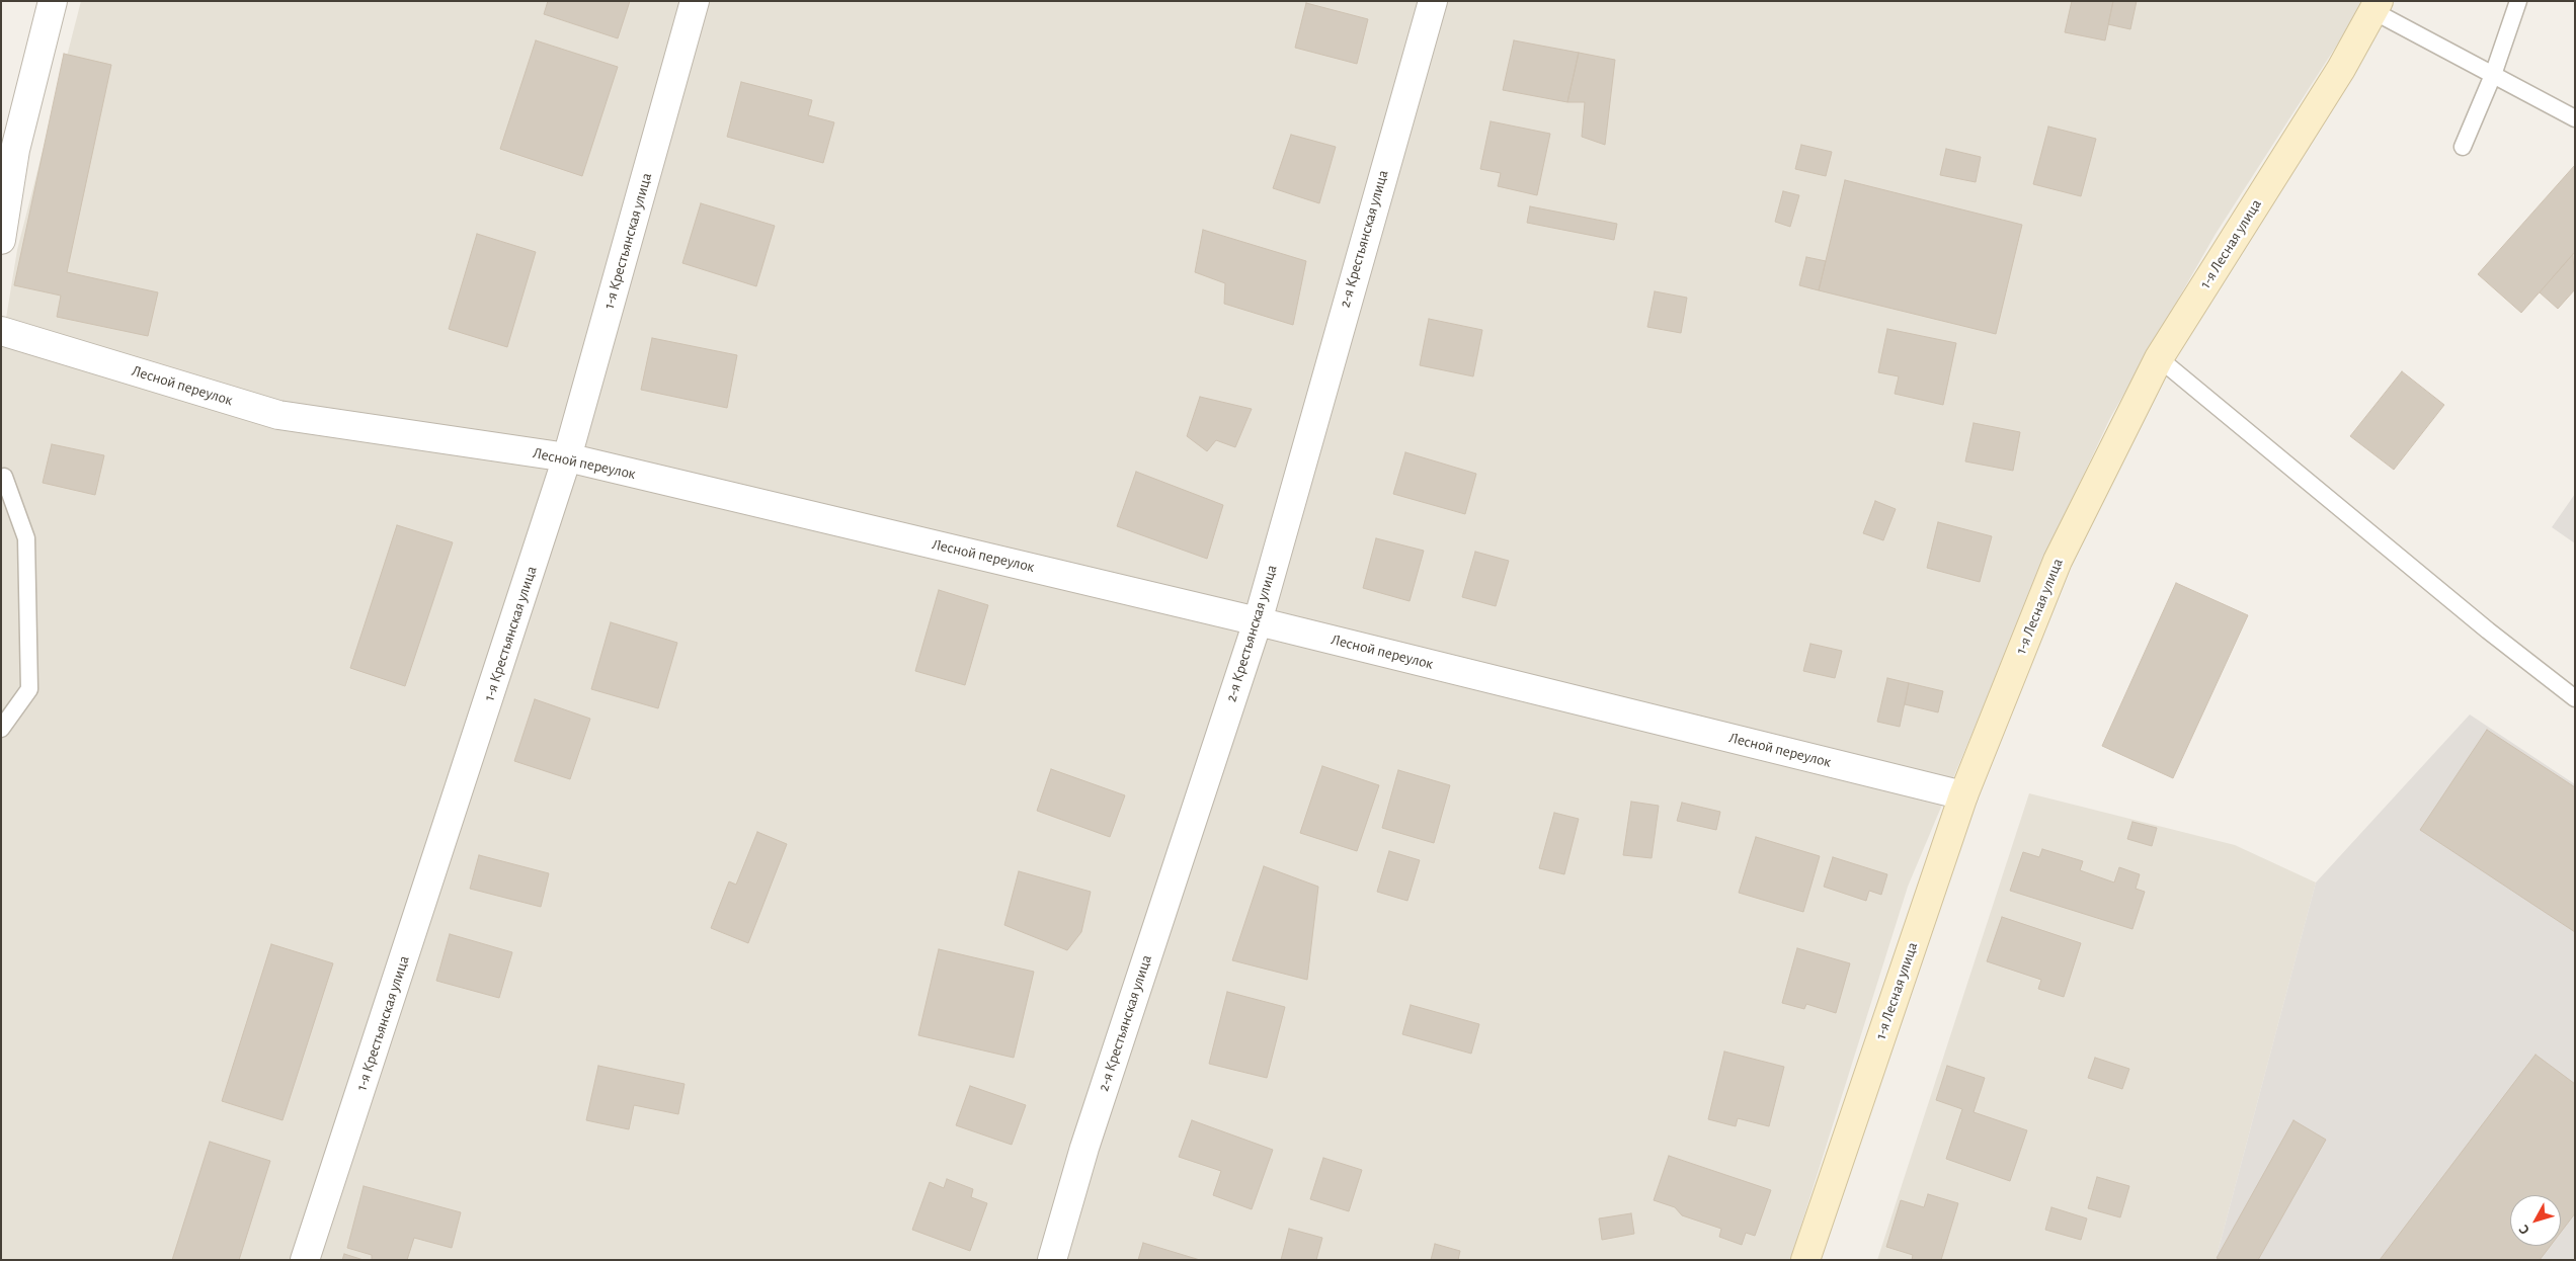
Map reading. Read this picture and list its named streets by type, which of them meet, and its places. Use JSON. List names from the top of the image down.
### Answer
{
  "streets": {
    "main road": ["1-я Лесная улица"],
    "street": ["2-я Крестьянская улица", "1-я Крестьянская улица", "Лесной переулок"]
  },
  "crossings": [
    ["2-я Крестьянская улица", "Лесной переулок"],
    ["1-я Крестьянская улица", "Лесной переулок"],
    ["1-я Лесная улица", "Лесной переулок"]
  ],
  "north": "bottom left"
}
